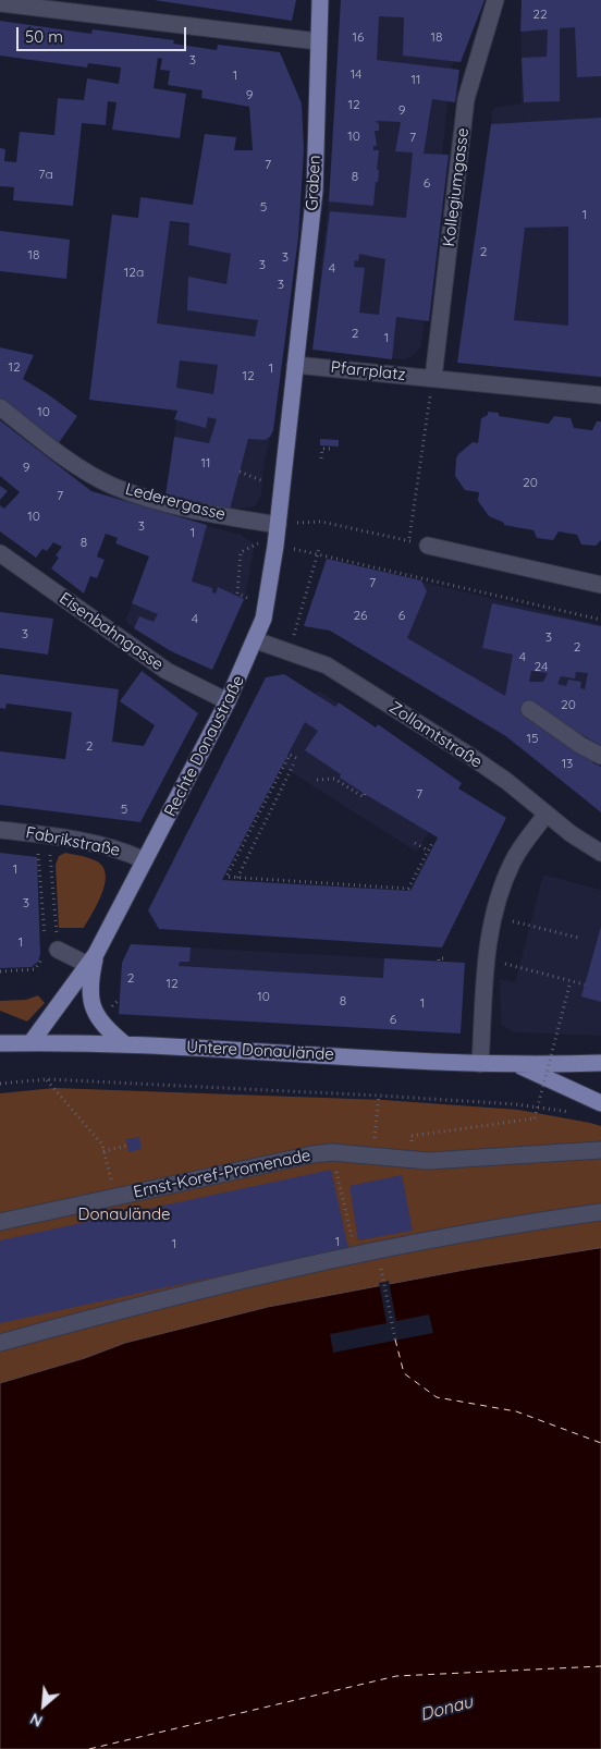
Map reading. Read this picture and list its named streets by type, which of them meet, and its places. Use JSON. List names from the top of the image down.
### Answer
{
  "streets": {
    "main road": ["Graben", "Rechte Donaustraße", "Untere Donaulände"],
    "street": [
      "Kollegiumgasse",
      "Pfarrplatz",
      "Lederergasse",
      "Eisenbahngasse",
      "Zollamtstraße",
      "Fabrikstraße",
      "Ernst-Koref-Promenade"
    ]
  },
  "crossings": [
    ["Graben", "Pfarrplatz"],
    ["Kollegiumgasse", "Pfarrplatz"],
    ["Lederergasse", "Rechte Donaustraße"],
    ["Eisenbahngasse", "Rechte Donaustraße"],
    ["Zollamtstraße", "Rechte Donaustraße"],
    ["Rechte Donaustraße", "Fabrikstraße"],
    ["Rechte Donaustraße", "Untere Donaulände"]
  ],
  "water": ["Donau"],
  "parks": ["Donaulände"],
  "house_numbers": [
    "22",
    "16",
    "18",
    "3",
    "14",
    "1",
    "11",
    "9",
    "12",
    "9",
    "10",
    "7",
    "7",
    "7a",
    "8",
    "6",
    "5",
    "1",
    "2",
    "18",
    "3",
    "3",
    "4",
    "12a",
    "3",
    "2",
    "1",
    "12",
    "1",
    "12",
    "10",
    "11",
    "9",
    "20",
    "7",
    "10",
    "3",
    "1",
    "8",
    "7",
    "26",
    "6",
    "4",
    "3",
    "3",
    "2",
    "4",
    "24",
    "20",
    "15",
    "2",
    "13",
    "7",
    "5",
    "1",
    "3",
    "1",
    "2",
    "12",
    "10",
    "8",
    "1",
    "6",
    "1",
    "1"
  ],
  "scale_bar": "50 m",
  "north": "bottom left"
}
